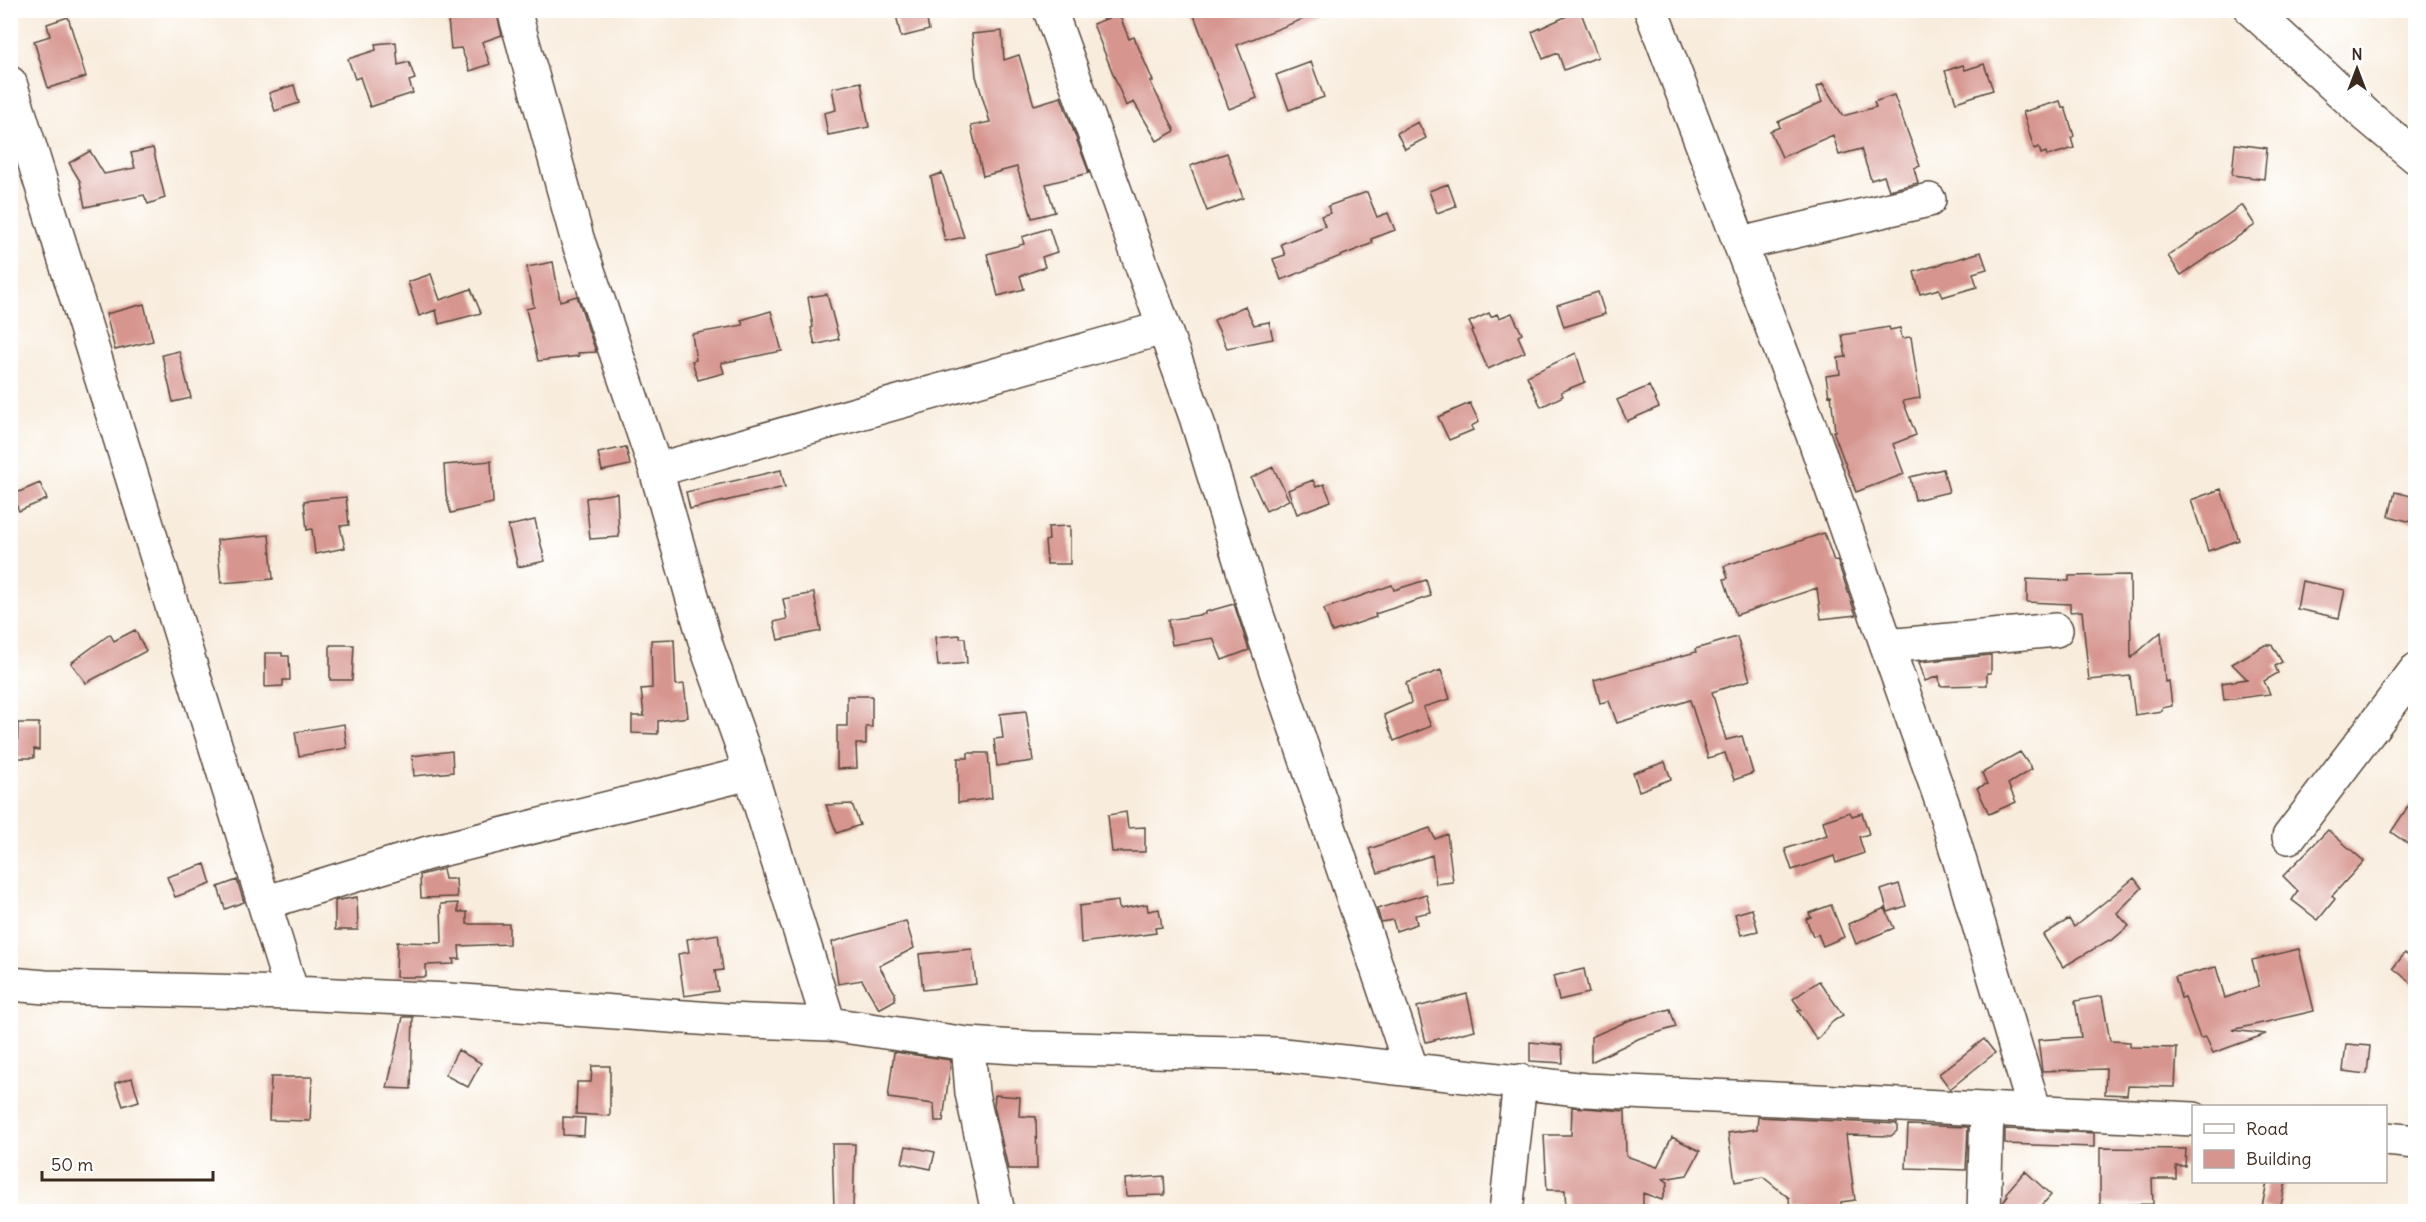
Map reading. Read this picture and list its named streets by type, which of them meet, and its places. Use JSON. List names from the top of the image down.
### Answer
{
  "legend": ["Road", "Building"],
  "scale_bar": "50 m",
  "north": "top"
}
